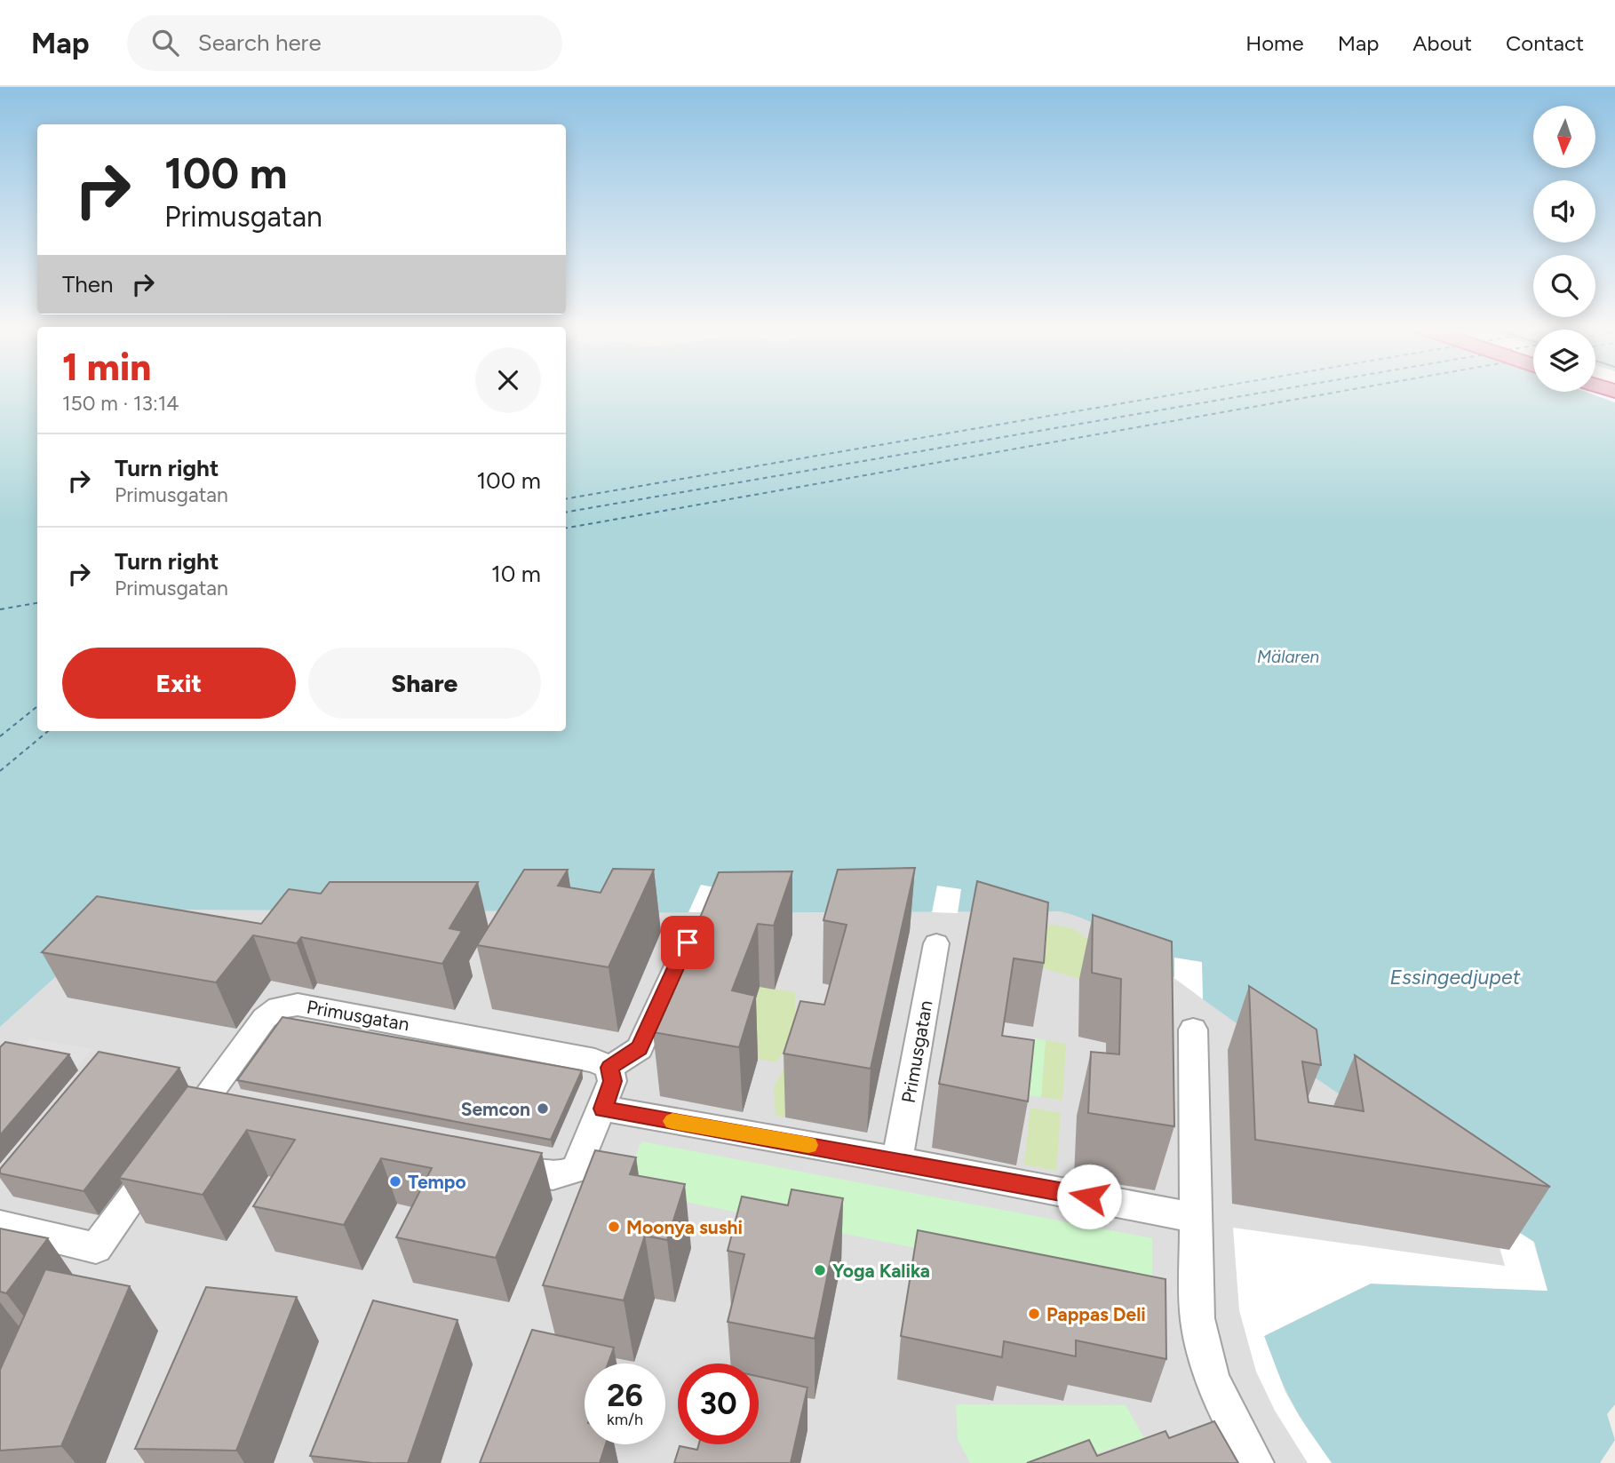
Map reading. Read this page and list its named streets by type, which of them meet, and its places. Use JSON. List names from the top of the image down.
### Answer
{
  "streets": {
    "street": ["Primusgatan"]
  },
  "water": ["Mälaren", "Essingedjupet"],
  "places": [
    "Semcon",
    "Tempo",
    "Moonya sushi",
    "Yoga Kalika",
    "Pappas Deli"
  ],
  "north": "bottom",
  "page": {
    "header": "Map",
    "search": "Search here",
    "nav": [
      "Home",
      "Map",
      "About",
      "Contact"
    ],
    "turn": ["100 m", "Primusgatan"],
    "then": "Then",
    "heading": ["1 min", "150 m · 13:14"],
    "list": [
      {
        "name": "Turn right",
        "note": "Primusgatan",
        "value": "100 m"
      },
      {
        "name": "Turn right",
        "note": "Primusgatan",
        "value": "10 m"
      }
    ],
    "buttons": ["Exit", "Share"],
    "speed": "26 km/h",
    "limit": "30"
  }
}
